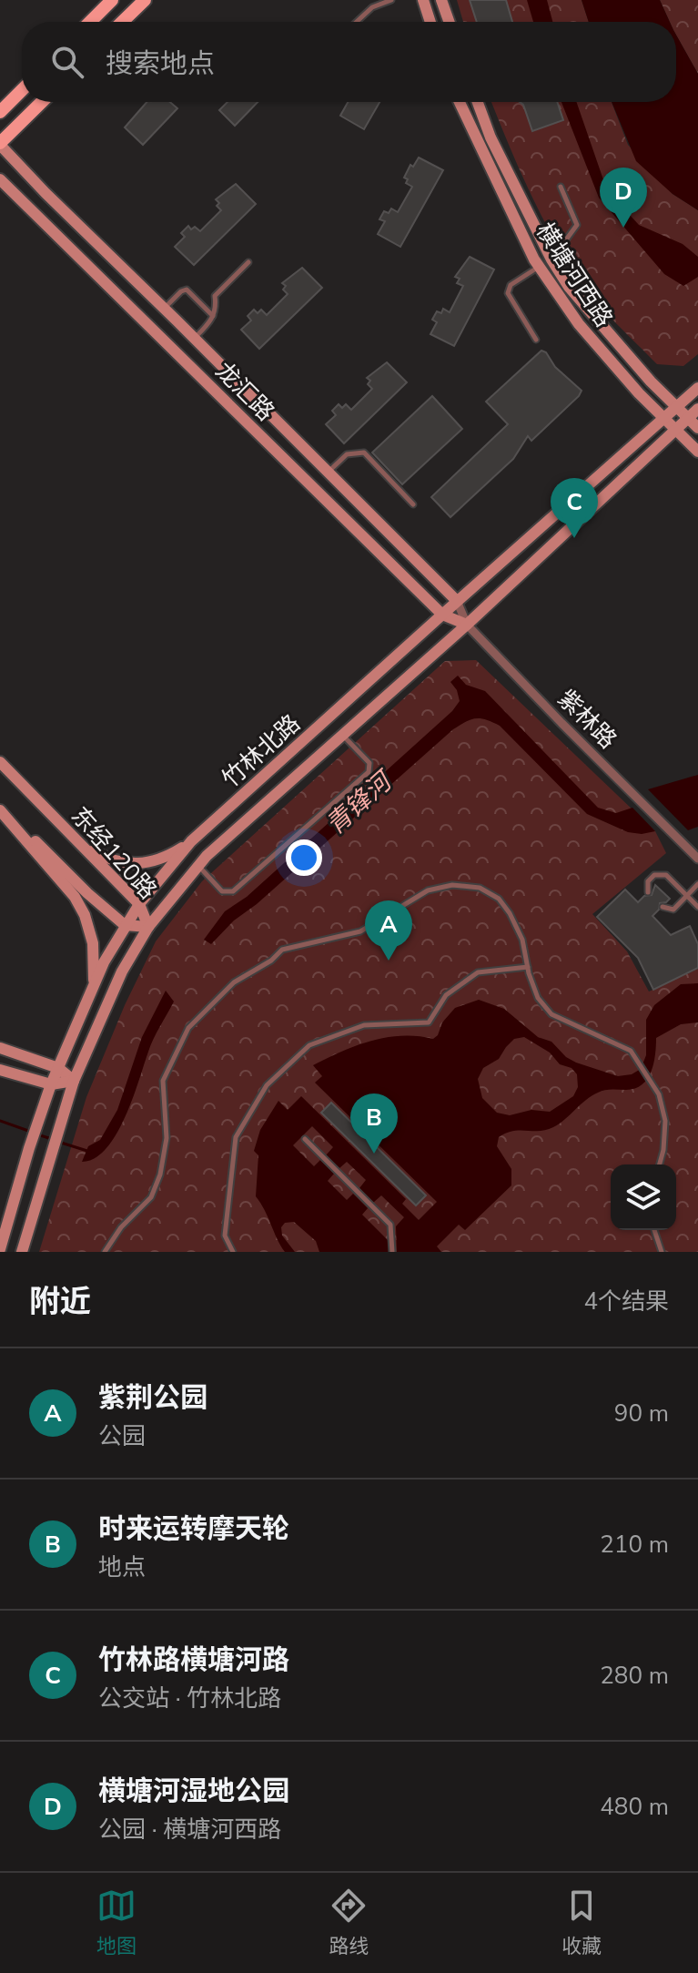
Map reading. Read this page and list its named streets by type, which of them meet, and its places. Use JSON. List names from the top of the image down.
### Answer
{
  "streets": {
    "main road": [
      "横塘河西路",
      "龙汇路",
      "竹林北路",
      "东经120路"
    ],
    "street": ["紫林路"]
  },
  "crossings": [
    ["横塘河西路", "竹林北路"],
    ["龙汇路", "紫林路"],
    ["龙汇路", "竹林北路"],
    ["紫林路", "竹林北路"],
    ["竹林北路", "东经120路"]
  ],
  "water": ["青锋河"],
  "page": {
    "search": "搜索地点",
    "pins": [
      "D",
      "C",
      "A",
      "B"
    ],
    "heading": ["附近", "4个结果"],
    "list": [
      {
        "mark": "A",
        "name": "紫荆公园",
        "note": "公园",
        "value": "90 m"
      },
      {
        "mark": "B",
        "name": "时来运转摩天轮",
        "note": "地点",
        "value": "210 m"
      },
      {
        "mark": "C",
        "name": "竹林路横塘河路",
        "note": "公交站 · 竹林北路",
        "value": "280 m"
      },
      {
        "mark": "D",
        "name": "横塘河湿地公园",
        "note": "公园 · 横塘河西路",
        "value": "480 m"
      }
    ],
    "nav": ["地图", "路线", "收藏"]
  }
}
